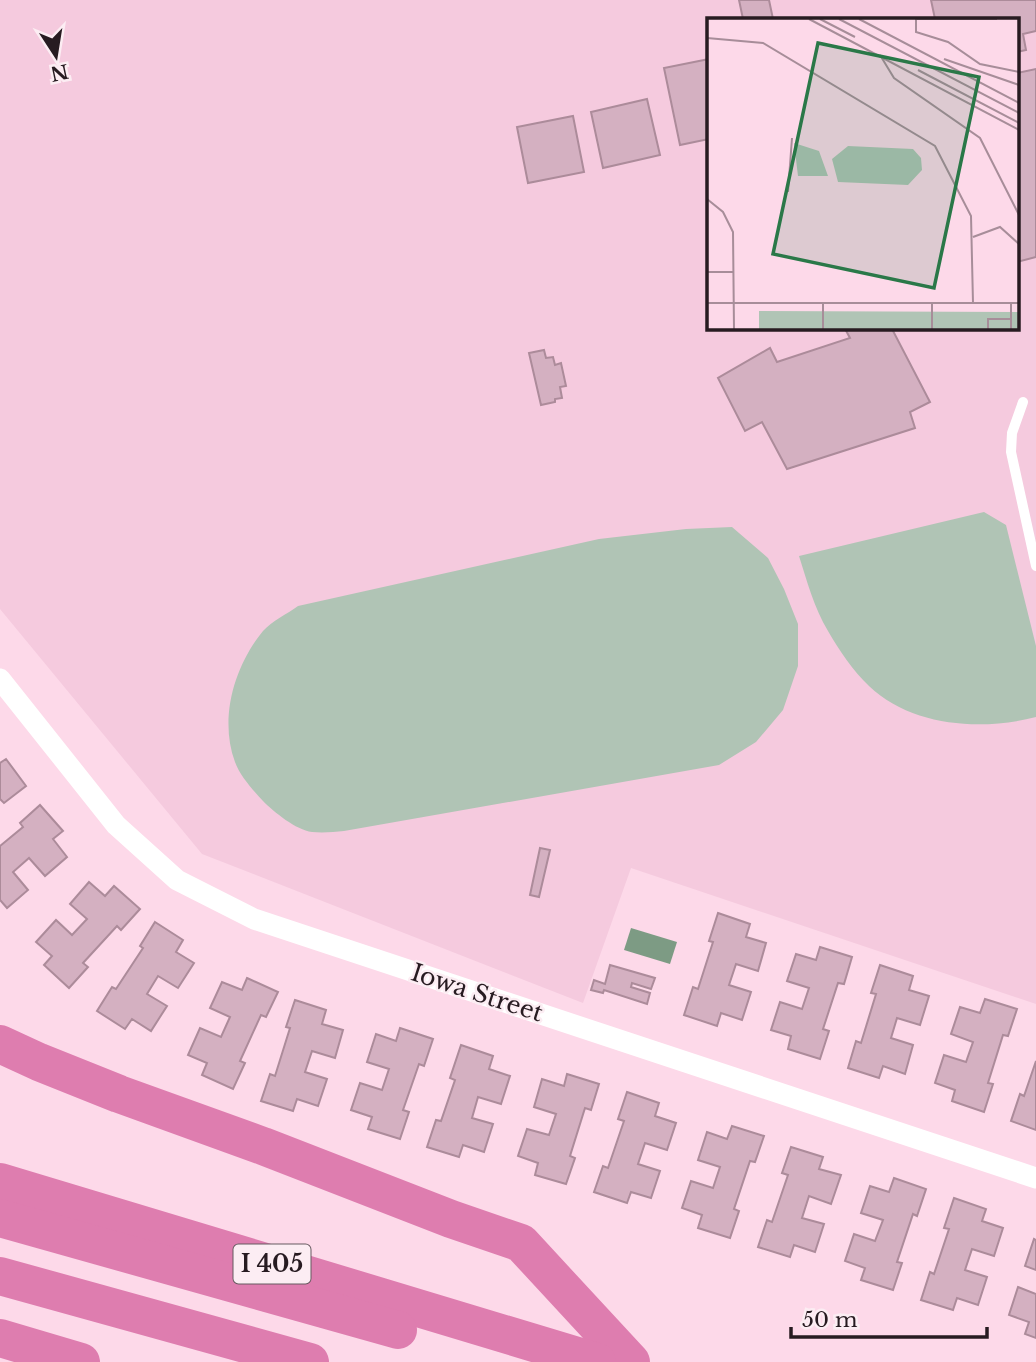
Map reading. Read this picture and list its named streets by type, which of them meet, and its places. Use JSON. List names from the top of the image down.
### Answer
{
  "streets": {
    "highway": ["I 405"],
    "street": ["Iowa Street"]
  },
  "scale_bar": "50 m",
  "north": "bottom"
}
